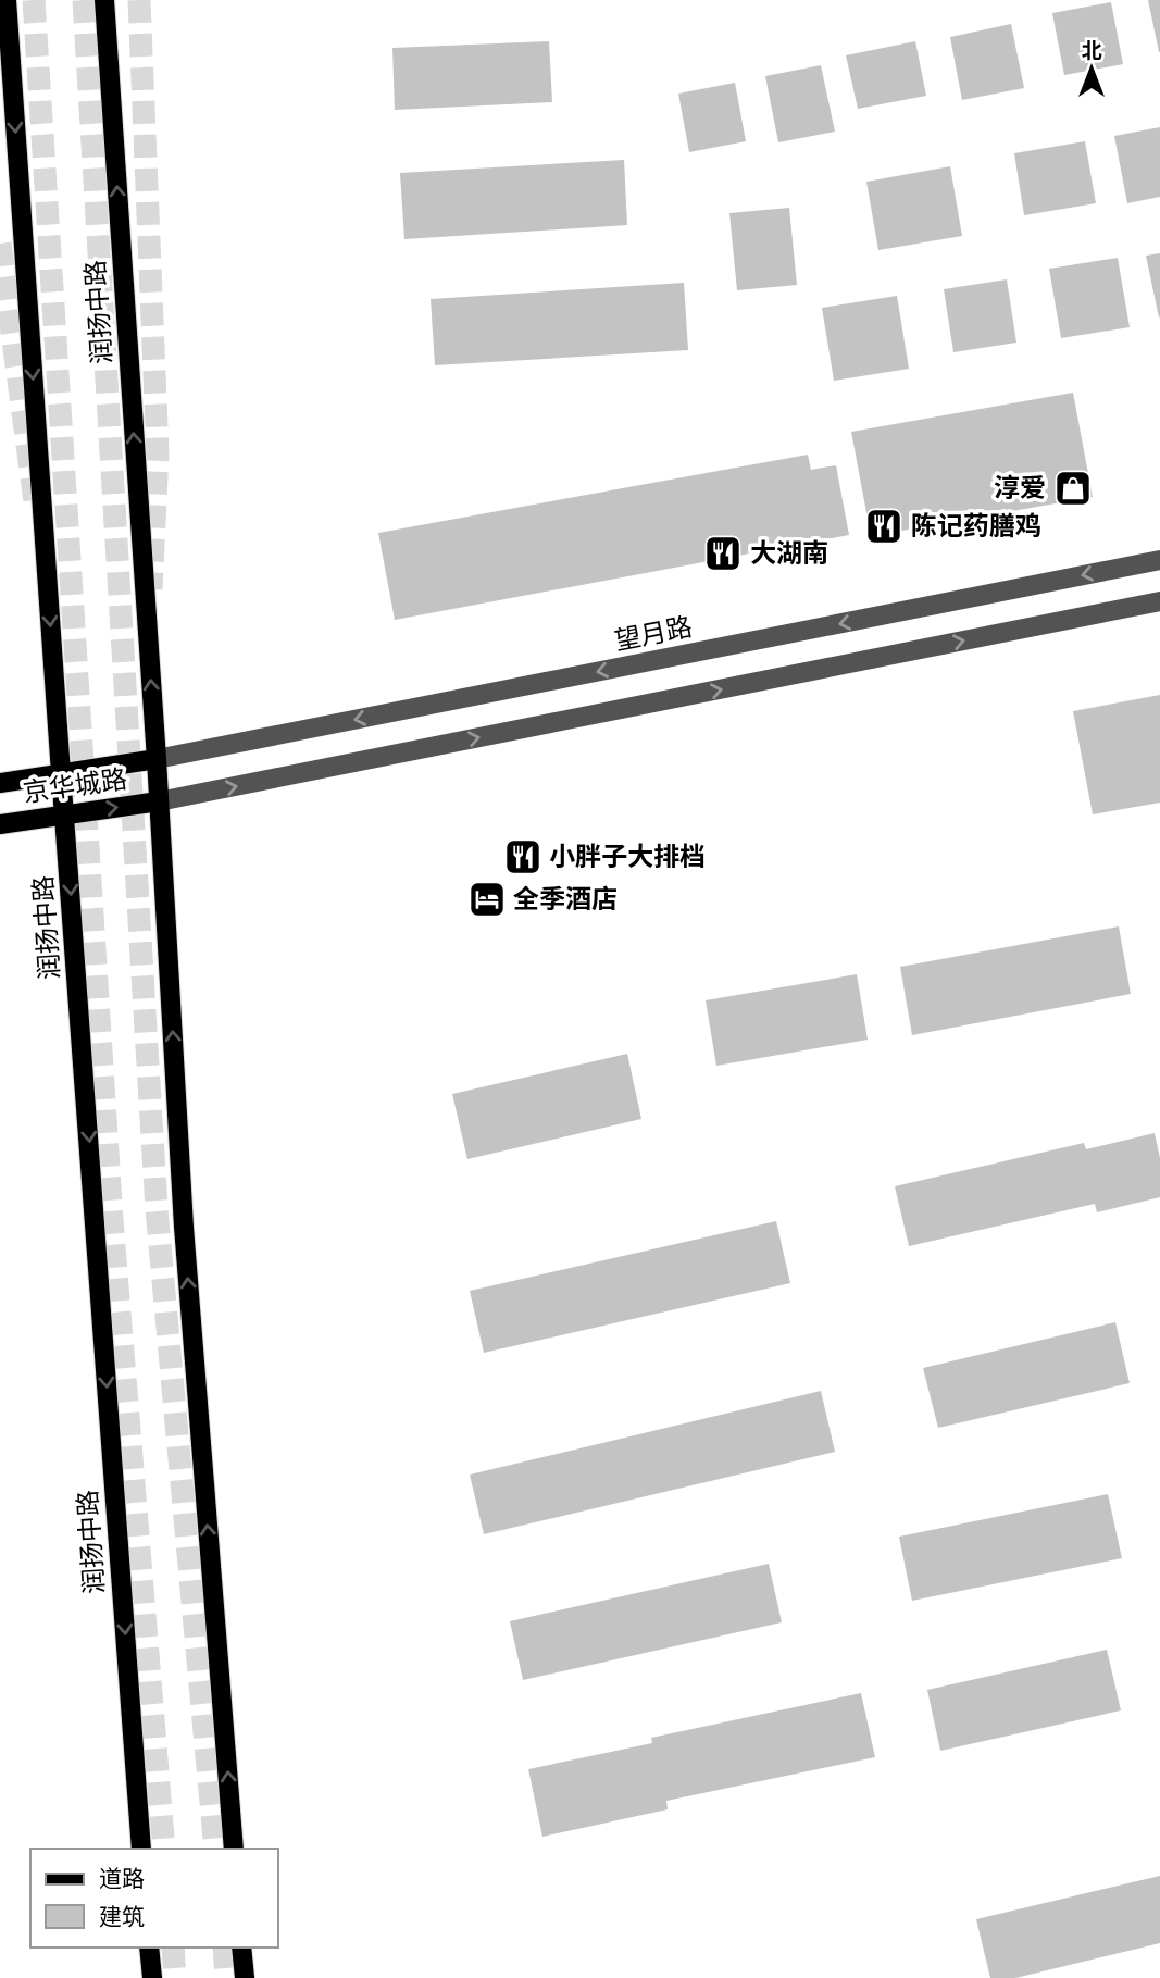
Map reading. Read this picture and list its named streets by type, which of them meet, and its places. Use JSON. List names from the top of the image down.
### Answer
{
  "streets": {
    "main road": ["润扬中路", "京华城路"],
    "street": ["望月路"]
  },
  "crossings": [
    ["润扬中路", "望月路"],
    ["润扬中路", "京华城路"],
    ["望月路", "京华城路"]
  ],
  "places": {
    "shop": ["淳爱"],
    "restaurant": ["陈记药膳鸡", "大湖南", "小胖子大排档"],
    "hotel": ["全季酒店"]
  },
  "legend": ["道路", "建筑"],
  "north": "top"
}
